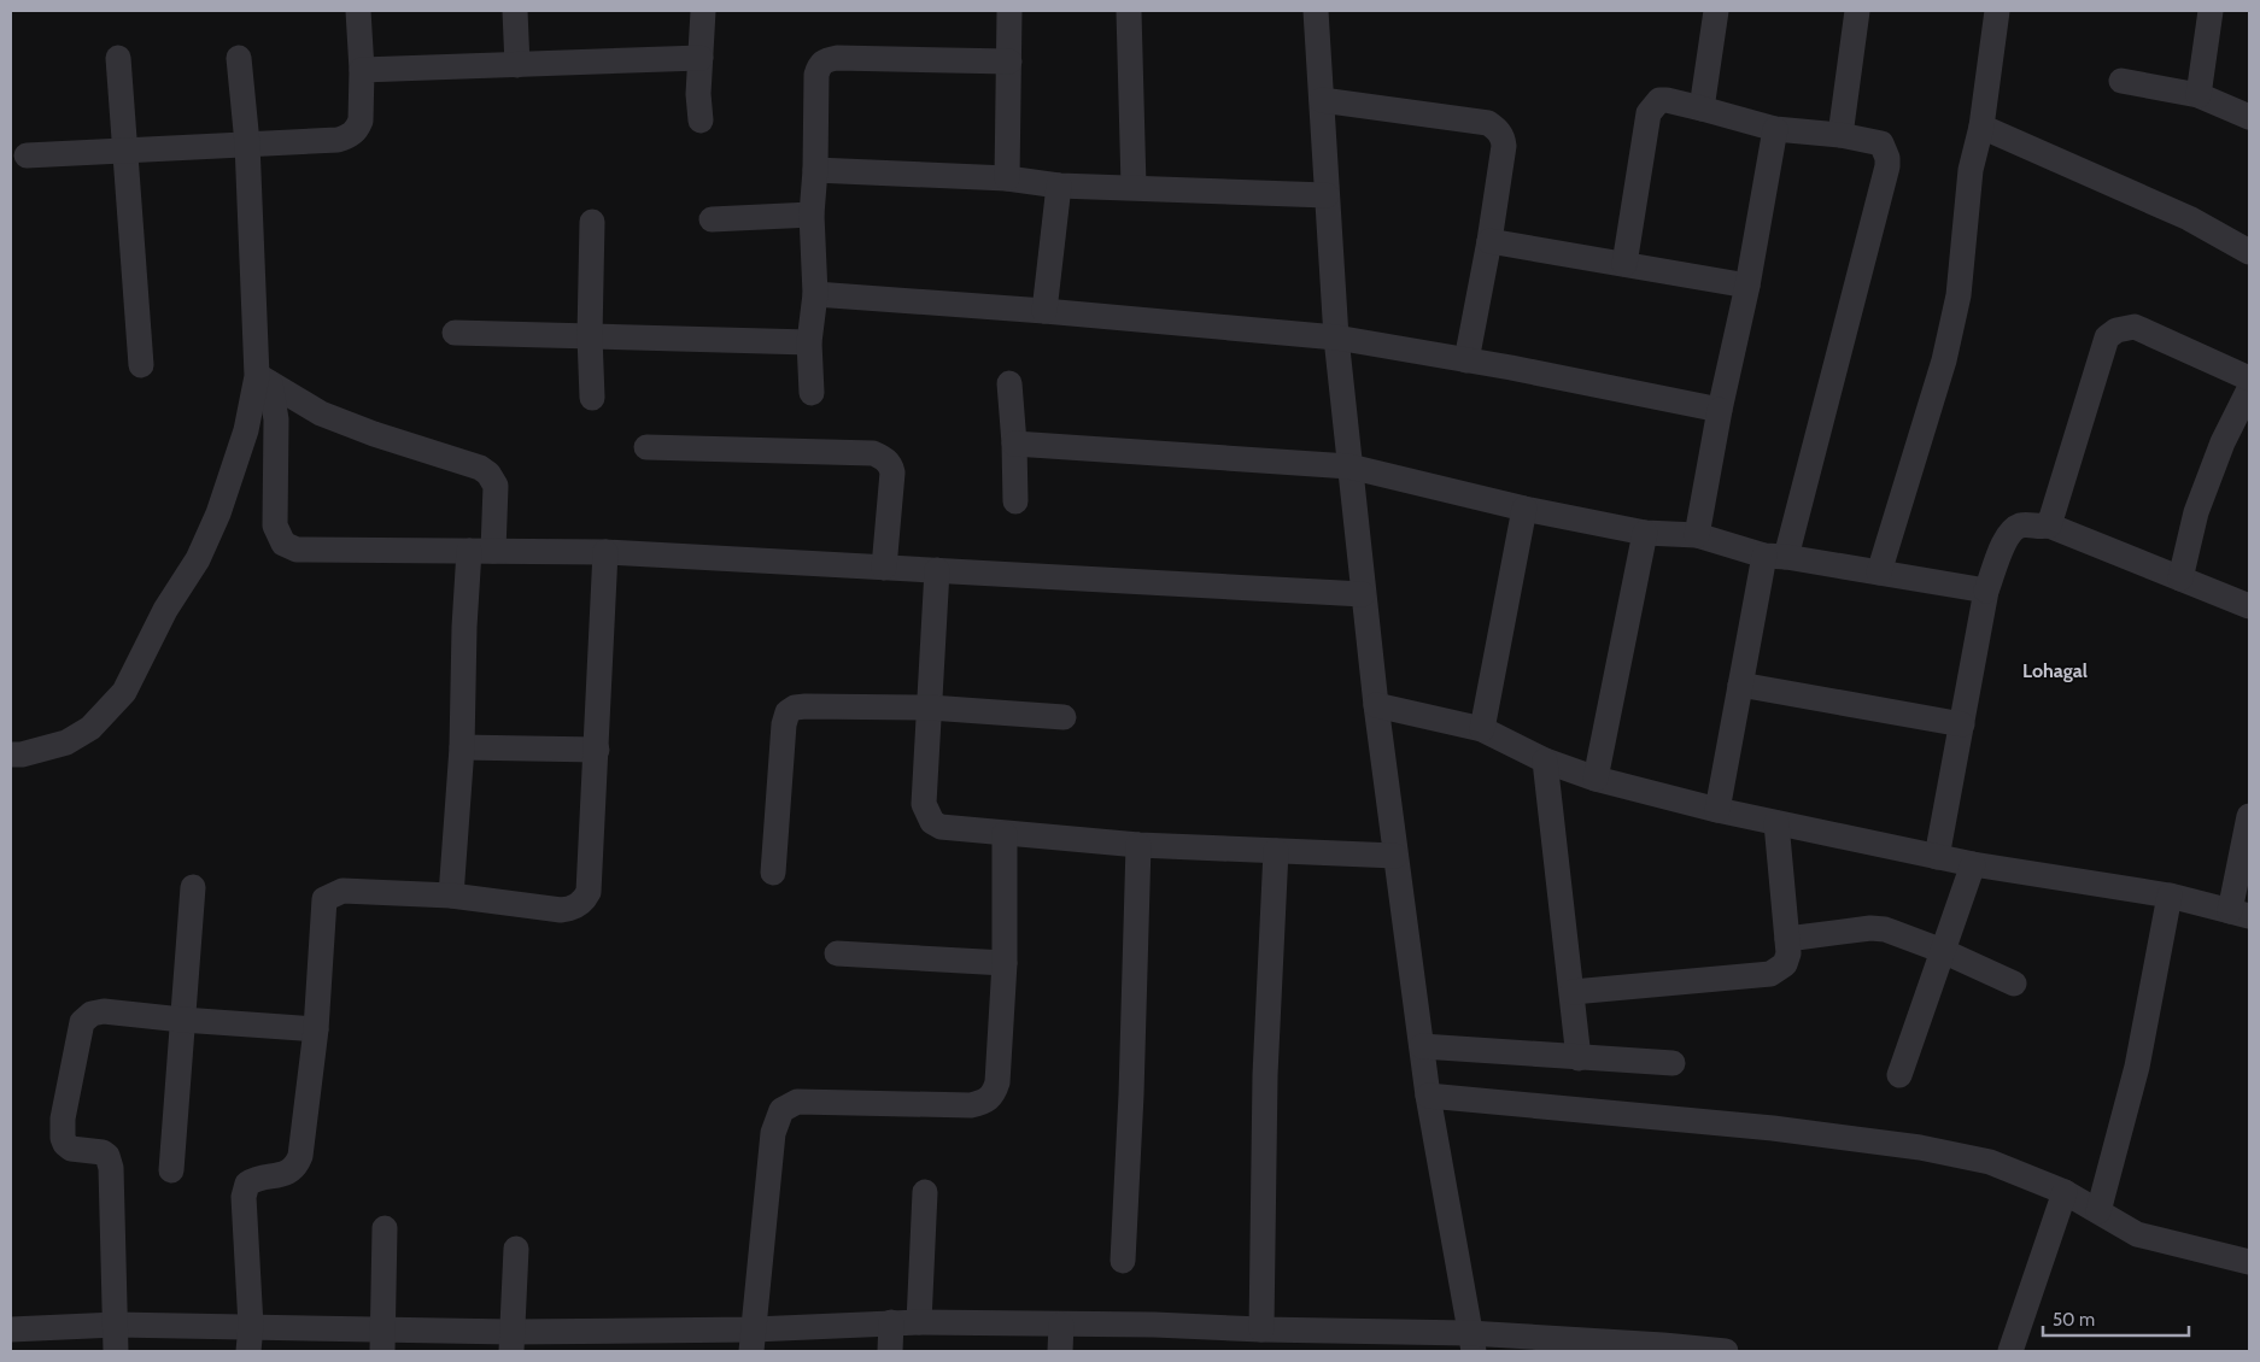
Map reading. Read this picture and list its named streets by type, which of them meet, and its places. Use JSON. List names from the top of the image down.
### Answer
{
  "districts": ["Lohagal"],
  "scale_bar": "50 m"
}
